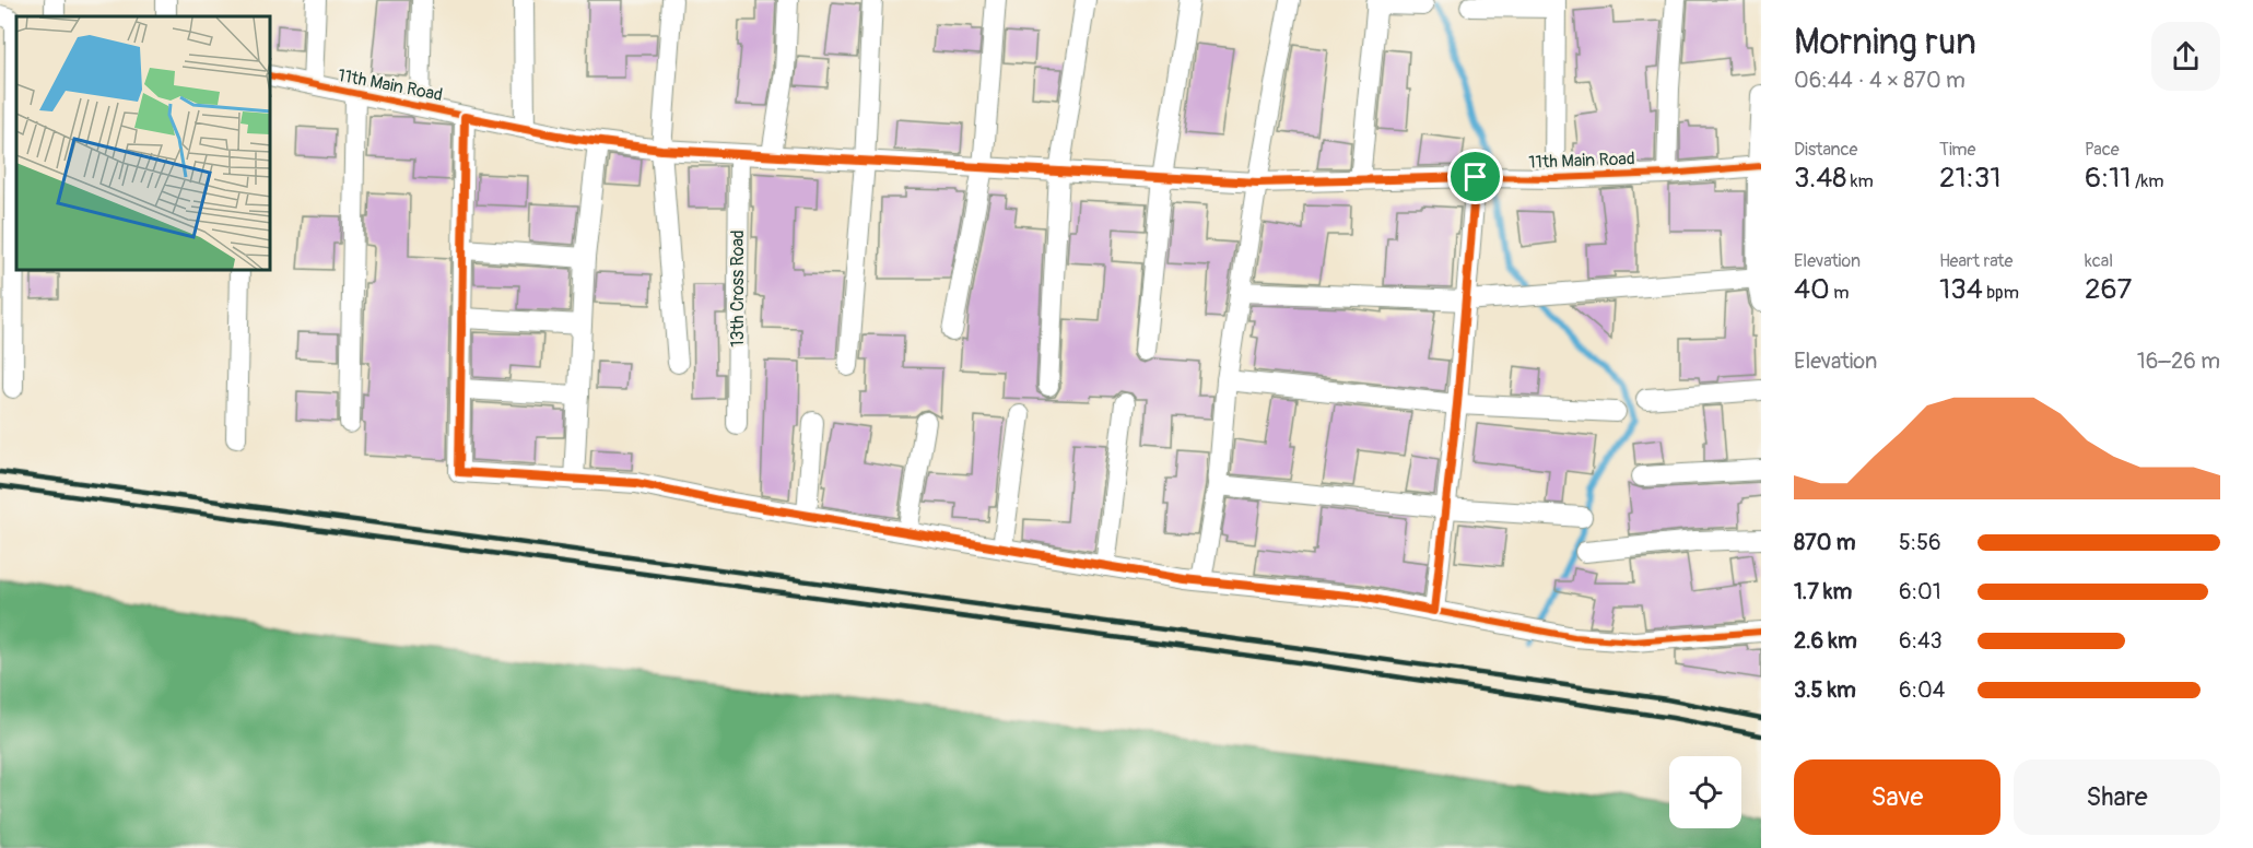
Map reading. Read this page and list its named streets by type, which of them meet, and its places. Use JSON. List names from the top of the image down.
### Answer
{
  "streets": {
    "street": ["11th Main Road", "13th Cross Road"]
  },
  "crossings": [
    ["11th Main Road", "13th Cross Road"]
  ],
  "page": {
    "heading": ["Morning run", "06:44 · 4 × 870 m"],
    "stats": [
      ["Distance", "3.48 km"],
      ["Time", "21:31"],
      ["Pace", "6:11 /km"],
      ["Elevation", "40 m"],
      ["Heart rate", "134 bpm"],
      ["kcal", "267"]
    ],
    "chart": ["Elevation", "16–26 m"],
    "list": [
      {
        "name": "870 m",
        "note": "5:56"
      },
      {
        "name": "1.7 km",
        "note": "6:01"
      },
      {
        "name": "2.6 km",
        "note": "6:43"
      },
      {
        "name": "3.5 km",
        "note": "6:04"
      }
    ],
    "buttons": ["Save", "Share"]
  }
}
